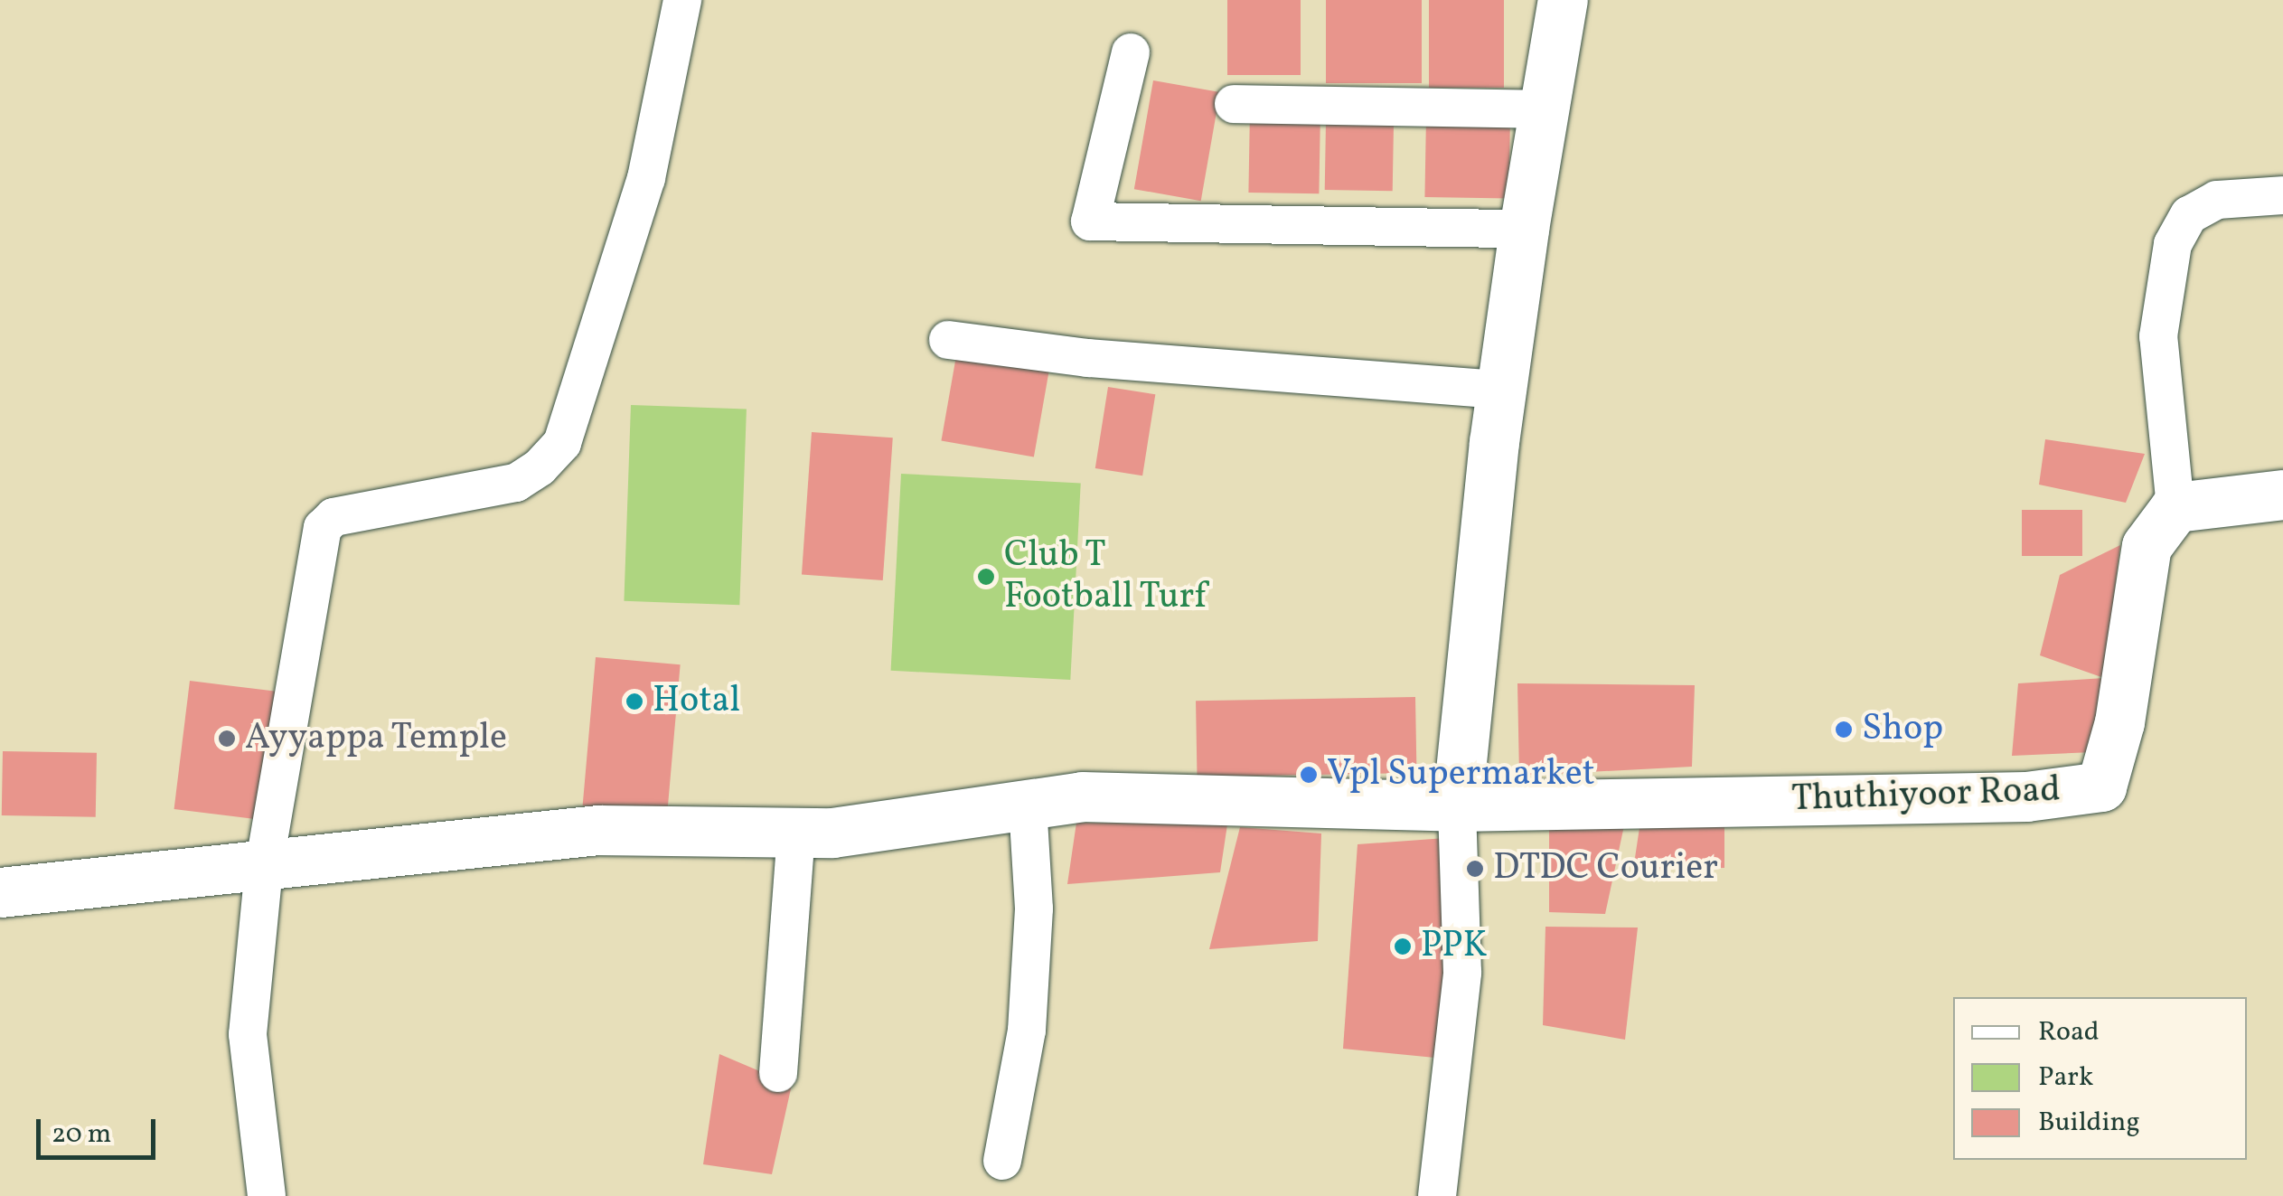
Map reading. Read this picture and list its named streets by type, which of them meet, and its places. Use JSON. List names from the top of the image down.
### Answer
{
  "streets": {
    "main road": ["Thuthiyoor Road"]
  },
  "places": [
    "Club T Football Turf",
    "Hotal",
    "Shop",
    "Ayyappa Temple",
    "Vpl Supermarket",
    "DTDC Courier",
    "PPK"
  ],
  "legend": ["Road", "Park", "Building"],
  "scale_bar": "20 m"
}
